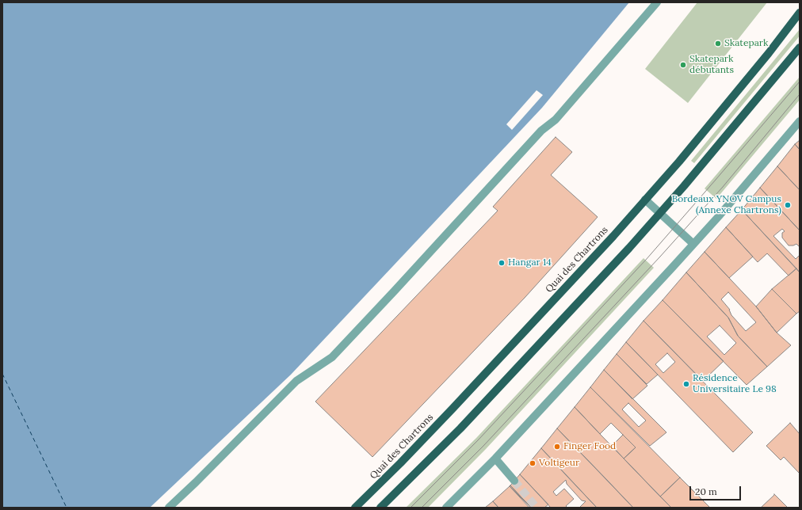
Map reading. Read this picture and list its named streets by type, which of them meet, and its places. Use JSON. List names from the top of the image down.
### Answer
{
  "streets": {
    "main road": ["Quai des Chartrons"]
  },
  "places": [
    "Skatepark",
    "Skatepark débutants",
    "Bordeaux YNOV Campus (Annexe Chartrons)",
    "Hangar 14",
    "Résidence Universitaire Le 98",
    "Finger Food",
    "Voltigeur"
  ],
  "scale_bar": "20 m"
}
